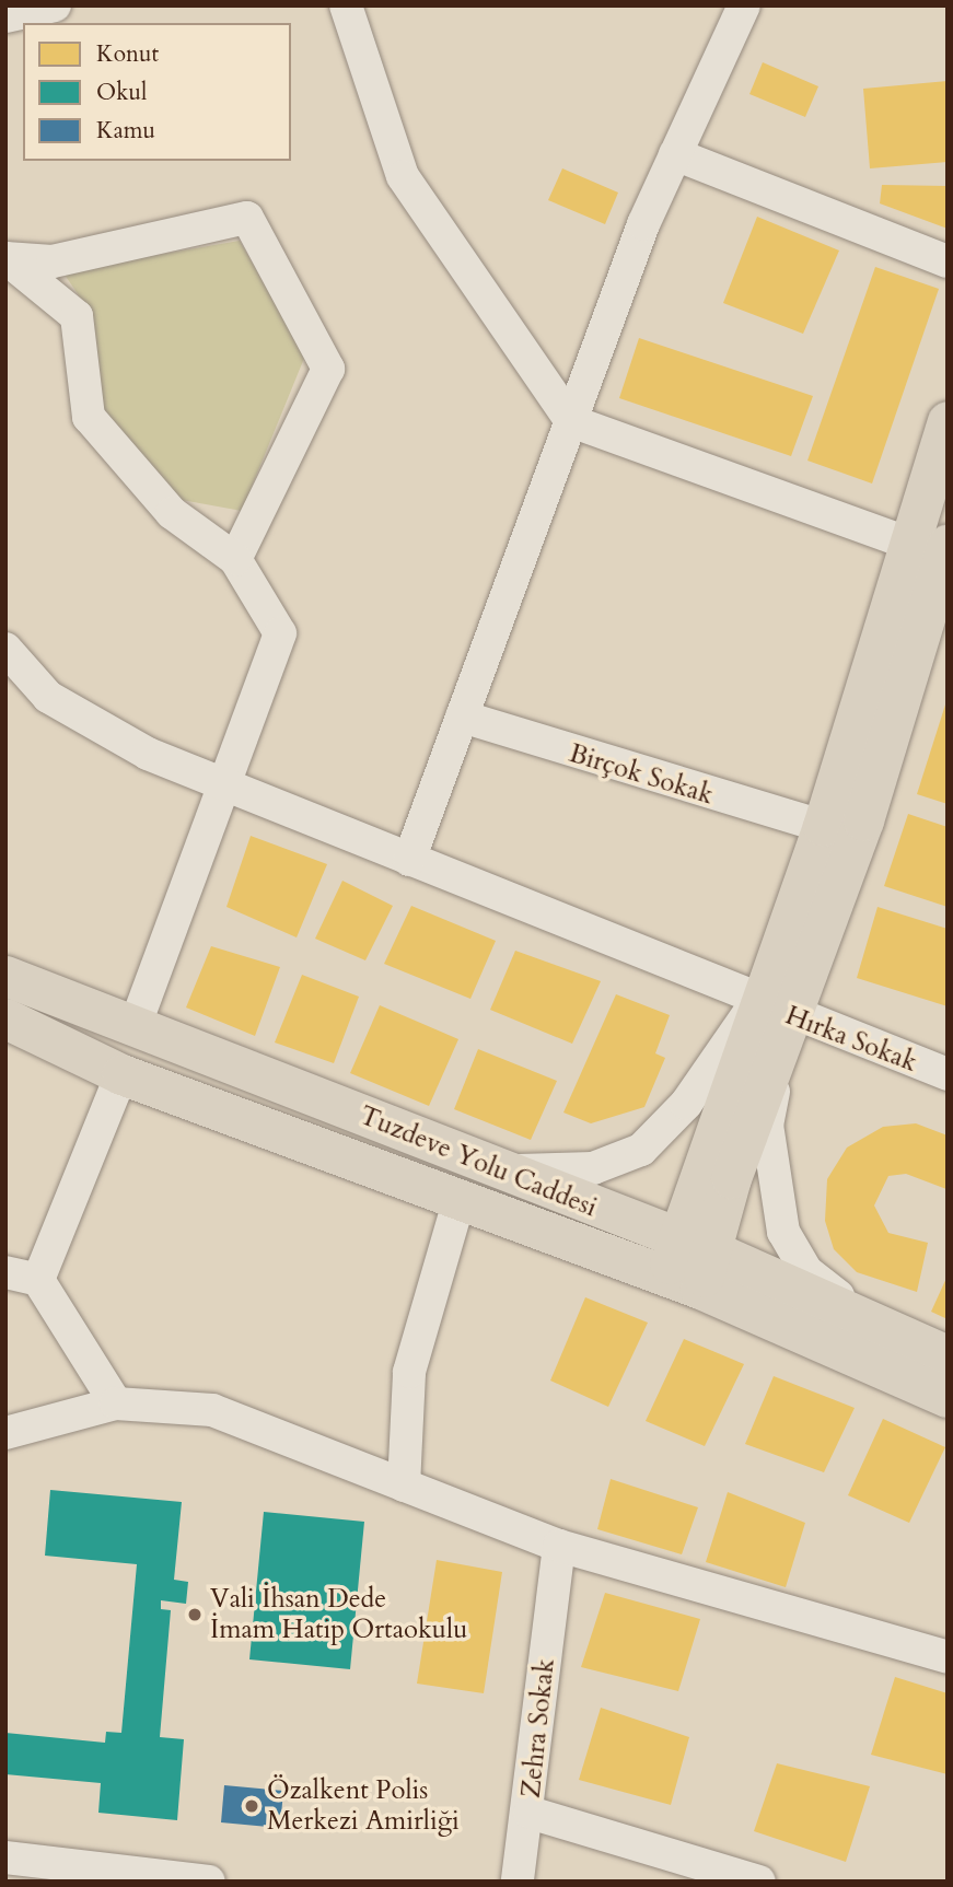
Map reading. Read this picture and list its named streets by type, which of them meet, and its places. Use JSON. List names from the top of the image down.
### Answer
{
  "streets": {
    "main road": ["Tuzdeve Yolu Caddesi"],
    "street": ["Birçok Sokak", "Hırka Sokak", "Zehra Sokak"]
  },
  "places": ["Vali İhsan Dede İmam Hatip Ortaokulu", "Özalkent Polis Merkezi Amirliği"],
  "legend": ["Konut", "Okul", "Kamu"]
}
